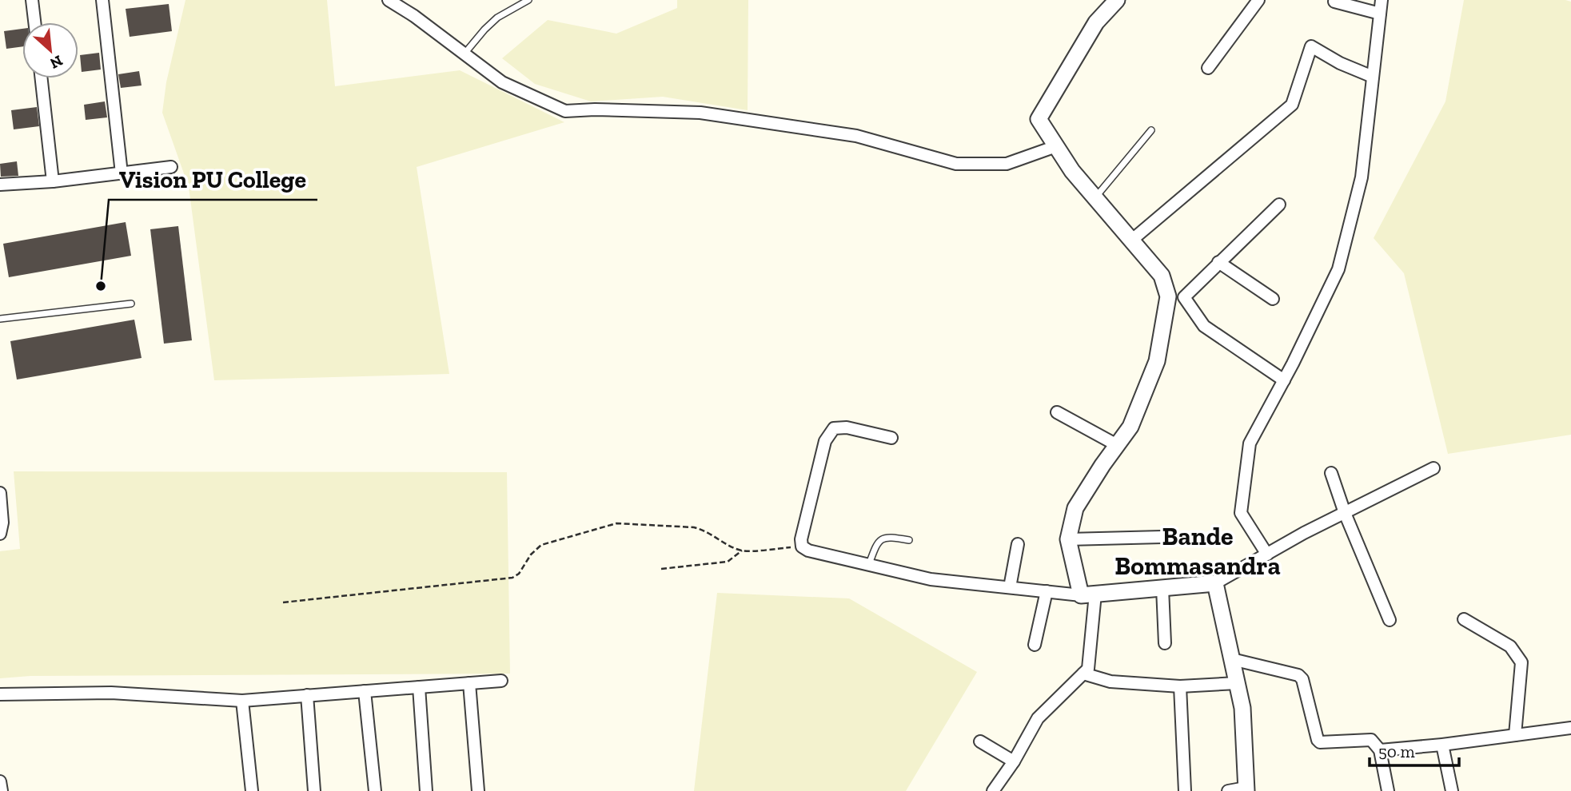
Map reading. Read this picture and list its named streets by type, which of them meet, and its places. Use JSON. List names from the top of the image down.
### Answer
{
  "districts": ["Bande Bommasandra"],
  "places": ["Vision PU College"],
  "scale_bar": "50 m",
  "north": "bottom right"
}
